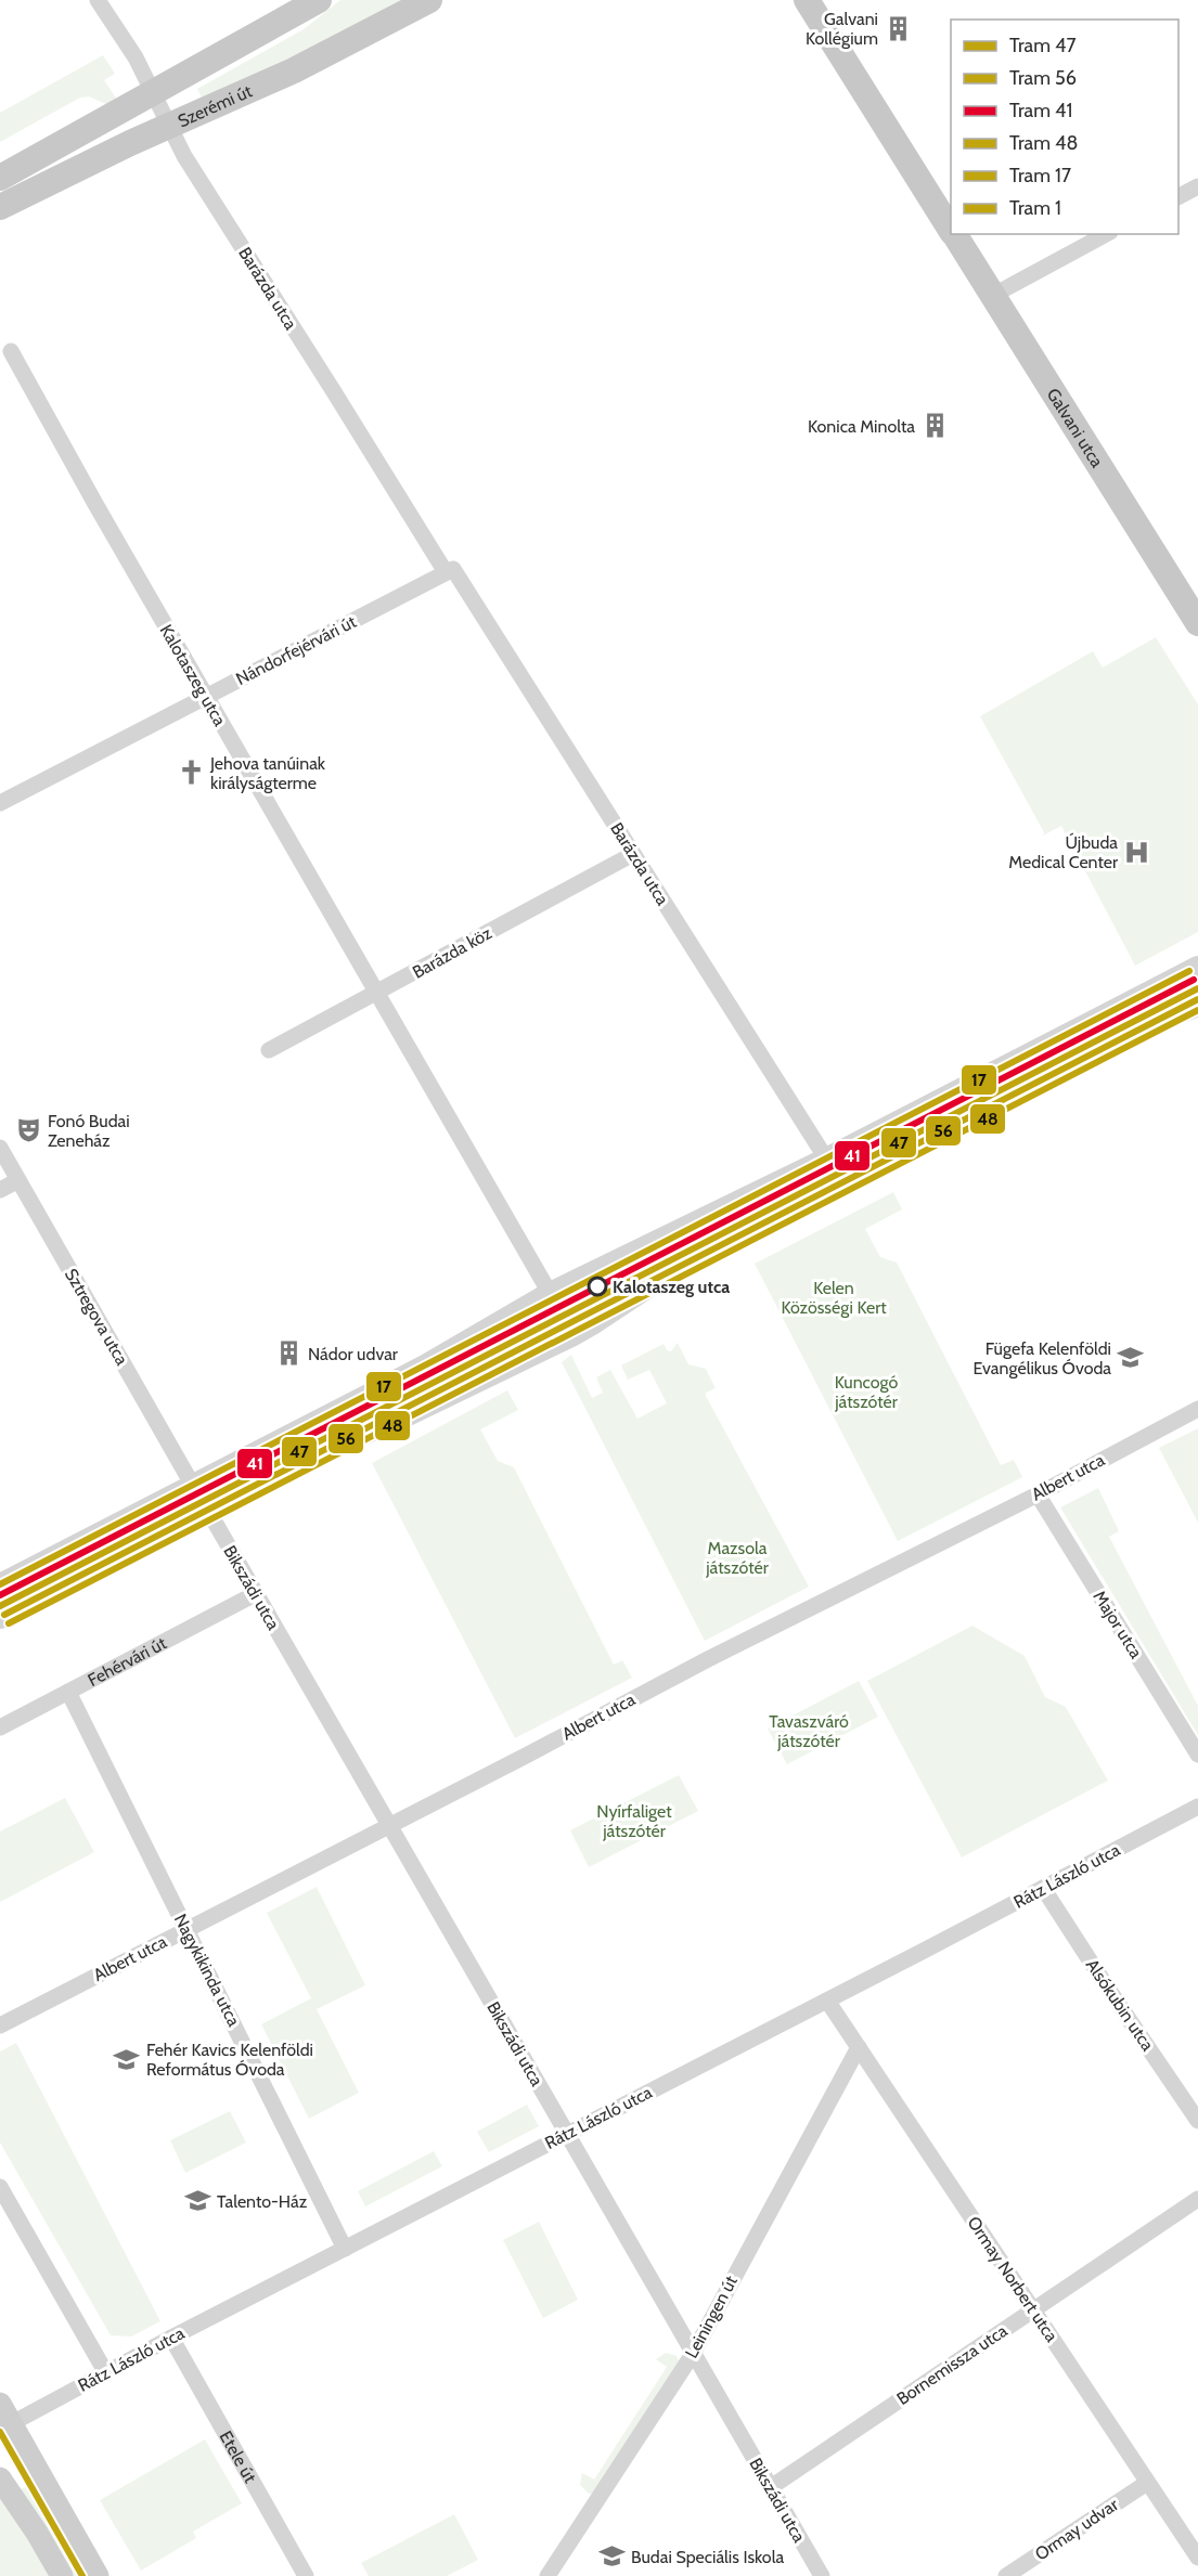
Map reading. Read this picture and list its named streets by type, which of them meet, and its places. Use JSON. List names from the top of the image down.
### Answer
{
  "streets": {
    "main road": ["Szerémi út", "Galvani utca"],
    "street": [
      "Barázda utca",
      "Nándorfejérvári út",
      "Kalotaszeg utca",
      "Barázda köz",
      "Sztregova utca",
      "Albert utca",
      "Bikszádi utca",
      "Major utca",
      "Fehérvári út",
      "Rátz László utca",
      "Nagykikinda utca",
      "Alsókubin utca",
      "Ormay Norbert utca",
      "Leiningen út",
      "Bornemissza utca",
      "Etele út",
      "Ormay udvar"
    ]
  },
  "crossings": [
    ["Szerémi út", "Barázda utca"],
    ["Barázda utca", "Nándorfejérvári út"],
    ["Barázda utca", "Barázda köz"],
    ["Nándorfejérvári út", "Kalotaszeg utca"],
    ["Kalotaszeg utca", "Barázda köz"],
    ["Albert utca", "Bikszádi utca"],
    ["Albert utca", "Major utca"],
    ["Albert utca", "Nagykikinda utca"],
    ["Bikszádi utca", "Fehérvári út"],
    ["Bikszádi utca", "Rátz László utca"],
    ["Bikszádi utca", "Leiningen út"],
    ["Bikszádi utca", "Bornemissza utca"],
    ["Fehérvári út", "Nagykikinda utca"],
    ["Rátz László utca", "Nagykikinda utca"],
    ["Rátz László utca", "Alsókubin utca"],
    ["Rátz László utca", "Ormay Norbert utca"],
    ["Rátz László utca", "Etele út"],
    ["Ormay Norbert utca", "Leiningen út"],
    ["Ormay Norbert utca", "Bornemissza utca"],
    ["Ormay Norbert utca", "Ormay udvar"]
  ],
  "parks": [
    "Kelen Közösségi Kert",
    "Kuncogó játszótér",
    "Mazsola játszótér",
    "Tavaszváró játszótér",
    "Nyírfaliget játszótér"
  ],
  "places": {
    "building": ["Galvani Kollégium", "Konica Minolta", "Nádor udvar"],
    "church": ["Jehova tanúinak királyságterme"],
    "hospital": ["Újbuda Medical Center"],
    "theatre": ["Fonó Budai Zeneház"],
    "other": ["Kalotaszeg utca"],
    "school or university": [
      "Fügefa Kelenföldi Evangélikus Óvoda",
      "Fehér Kavics Kelenföldi Református Óvoda",
      "Talento-Ház",
      "Budai Speciális Iskola"
    ]
  },
  "lines": [
    "tram line 17",
    "tram line 41",
    "tram line 47",
    "tram line 56",
    "tram line 48",
    "tram line 1"
  ],
  "legend": [
    "Tram 47",
    "Tram 56",
    "Tram 41",
    "Tram 48",
    "Tram 17",
    "Tram 1"
  ]
}
